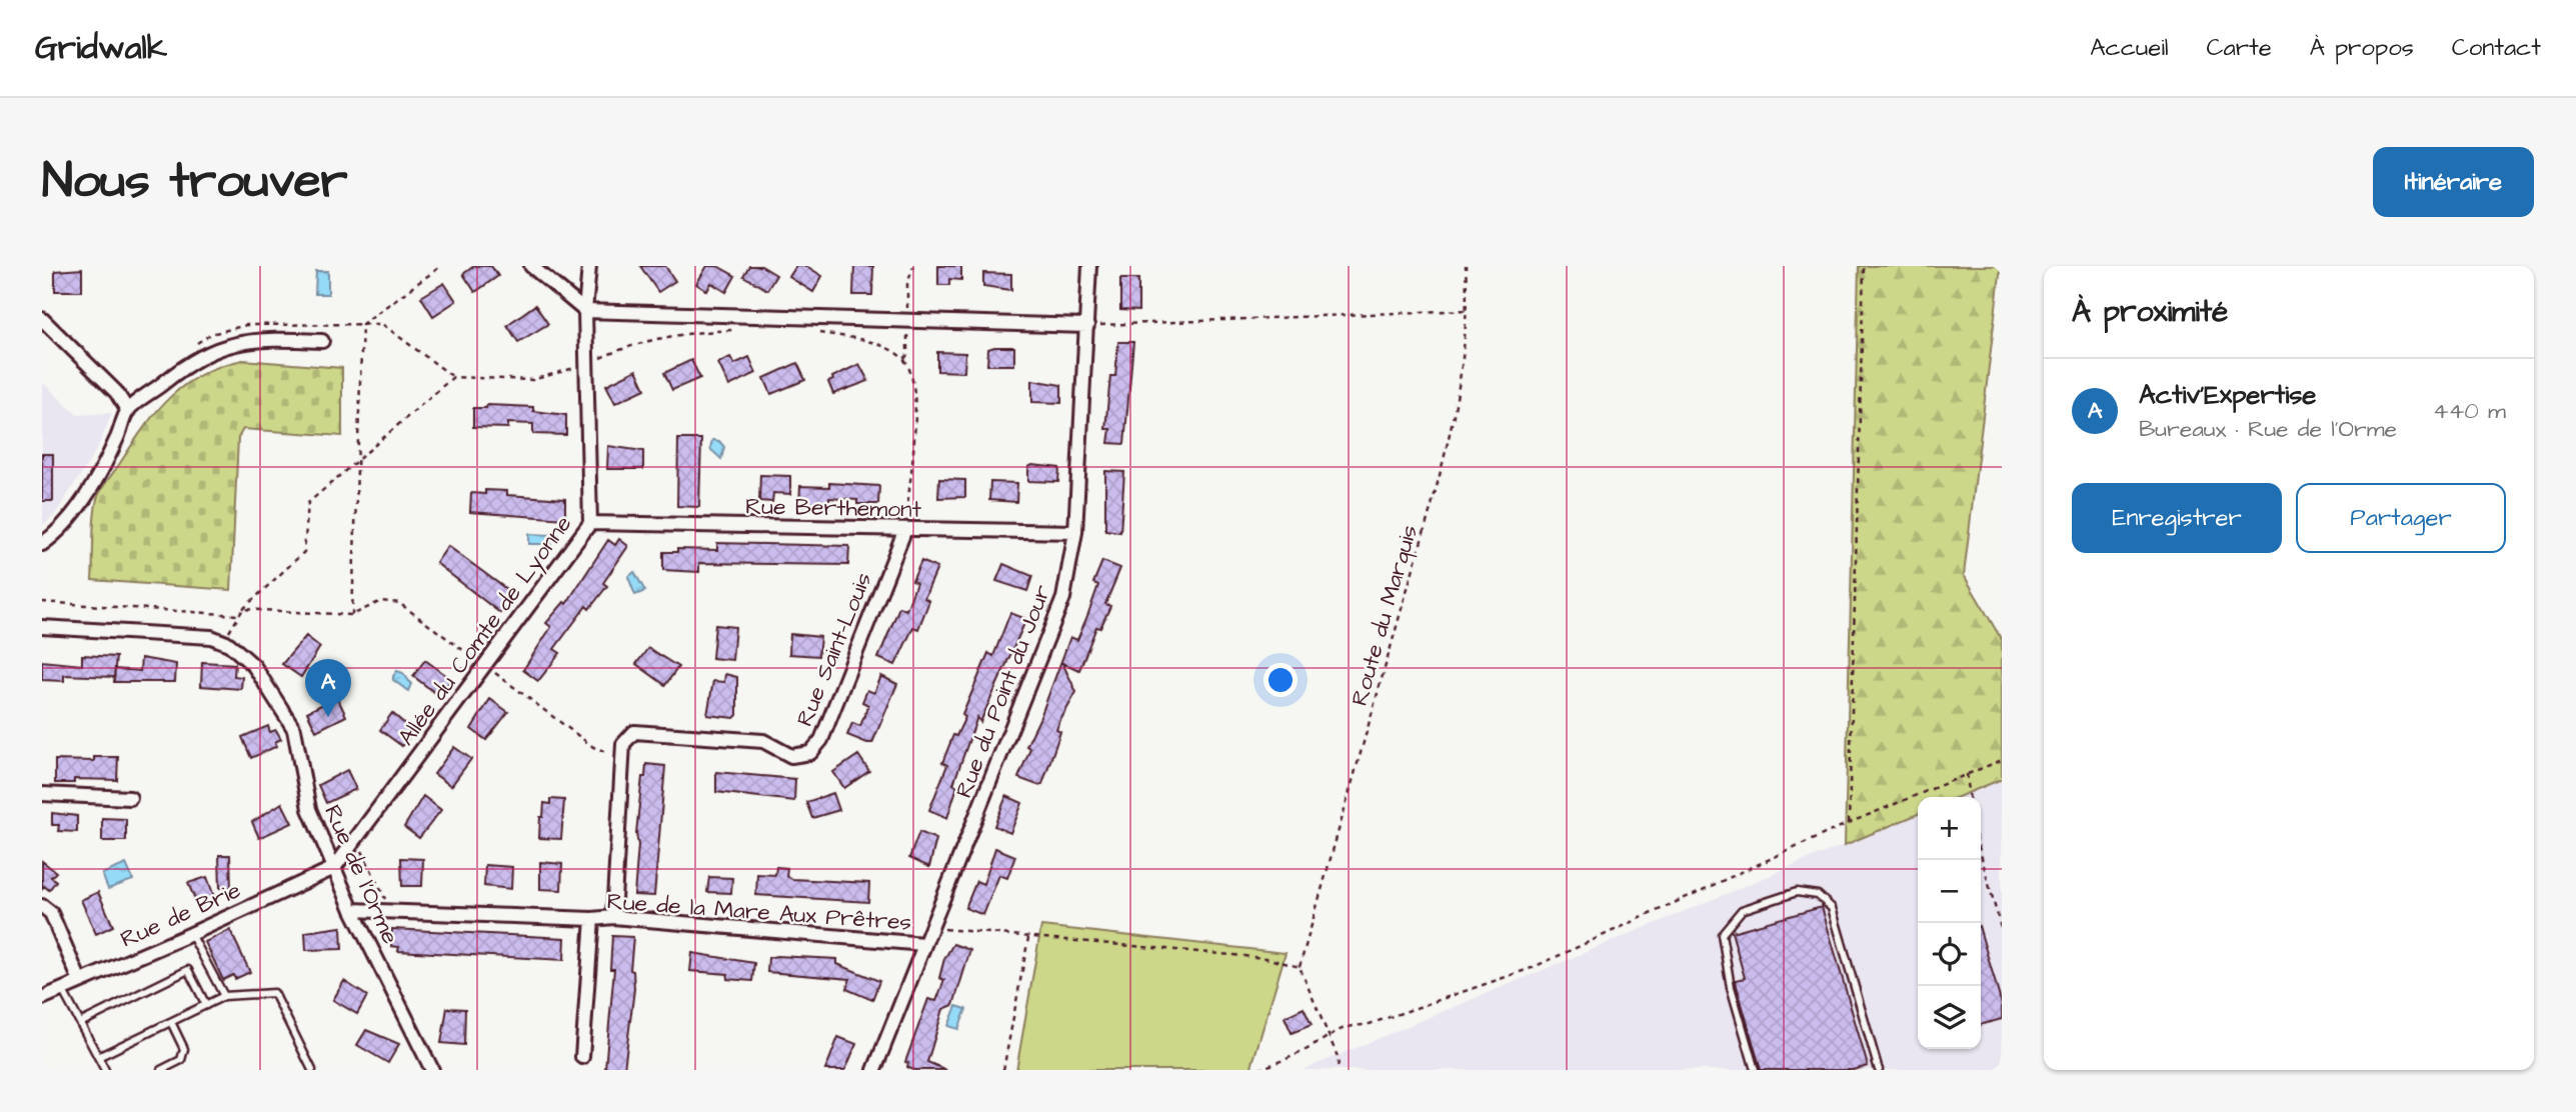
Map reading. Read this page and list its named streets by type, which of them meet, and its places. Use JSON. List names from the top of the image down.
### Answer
{
  "streets": {
    "street": [
      "Rue Berthemont",
      "Allée du Comte de Lyonne",
      "Rue Saint-Louis",
      "Rue du Point du Jour",
      "Rue de l'Orme",
      "Rue de la Mare Aux Prêtres",
      "Rue de Brie"
    ],
    "path": ["Route du Marquis"]
  },
  "crossings": [
    ["Rue Berthemont", "Allée du Comte de Lyonne"],
    ["Rue Berthemont", "Rue Saint-Louis"],
    ["Rue Berthemont", "Rue du Point du Jour"],
    ["Allée du Comte de Lyonne", "Rue de l'Orme"],
    ["Allée du Comte de Lyonne", "Rue de Brie"],
    ["Rue Saint-Louis", "Rue de la Mare Aux Prêtres"],
    ["Rue du Point du Jour", "Rue de la Mare Aux Prêtres"],
    ["Rue de l'Orme", "Rue de la Mare Aux Prêtres"],
    ["Rue de l'Orme", "Rue de Brie"]
  ],
  "page": {
    "header": "Gridwalk",
    "nav": [
      "Accueil",
      "Carte",
      "À propos",
      "Contact"
    ],
    "buttons": [
      "Itinéraire",
      ["Enregistrer", "Partager"]
    ],
    "title": "Nous trouver",
    "heading": "À proximité",
    "list": [
      {
        "mark": "A",
        "name": "Activ'Expertise",
        "note": "Bureaux · Rue de l'Orme",
        "value": "440 m"
      }
    ],
    "pins": "A",
    "map_buttons": ["+", "−"]
  }
}
